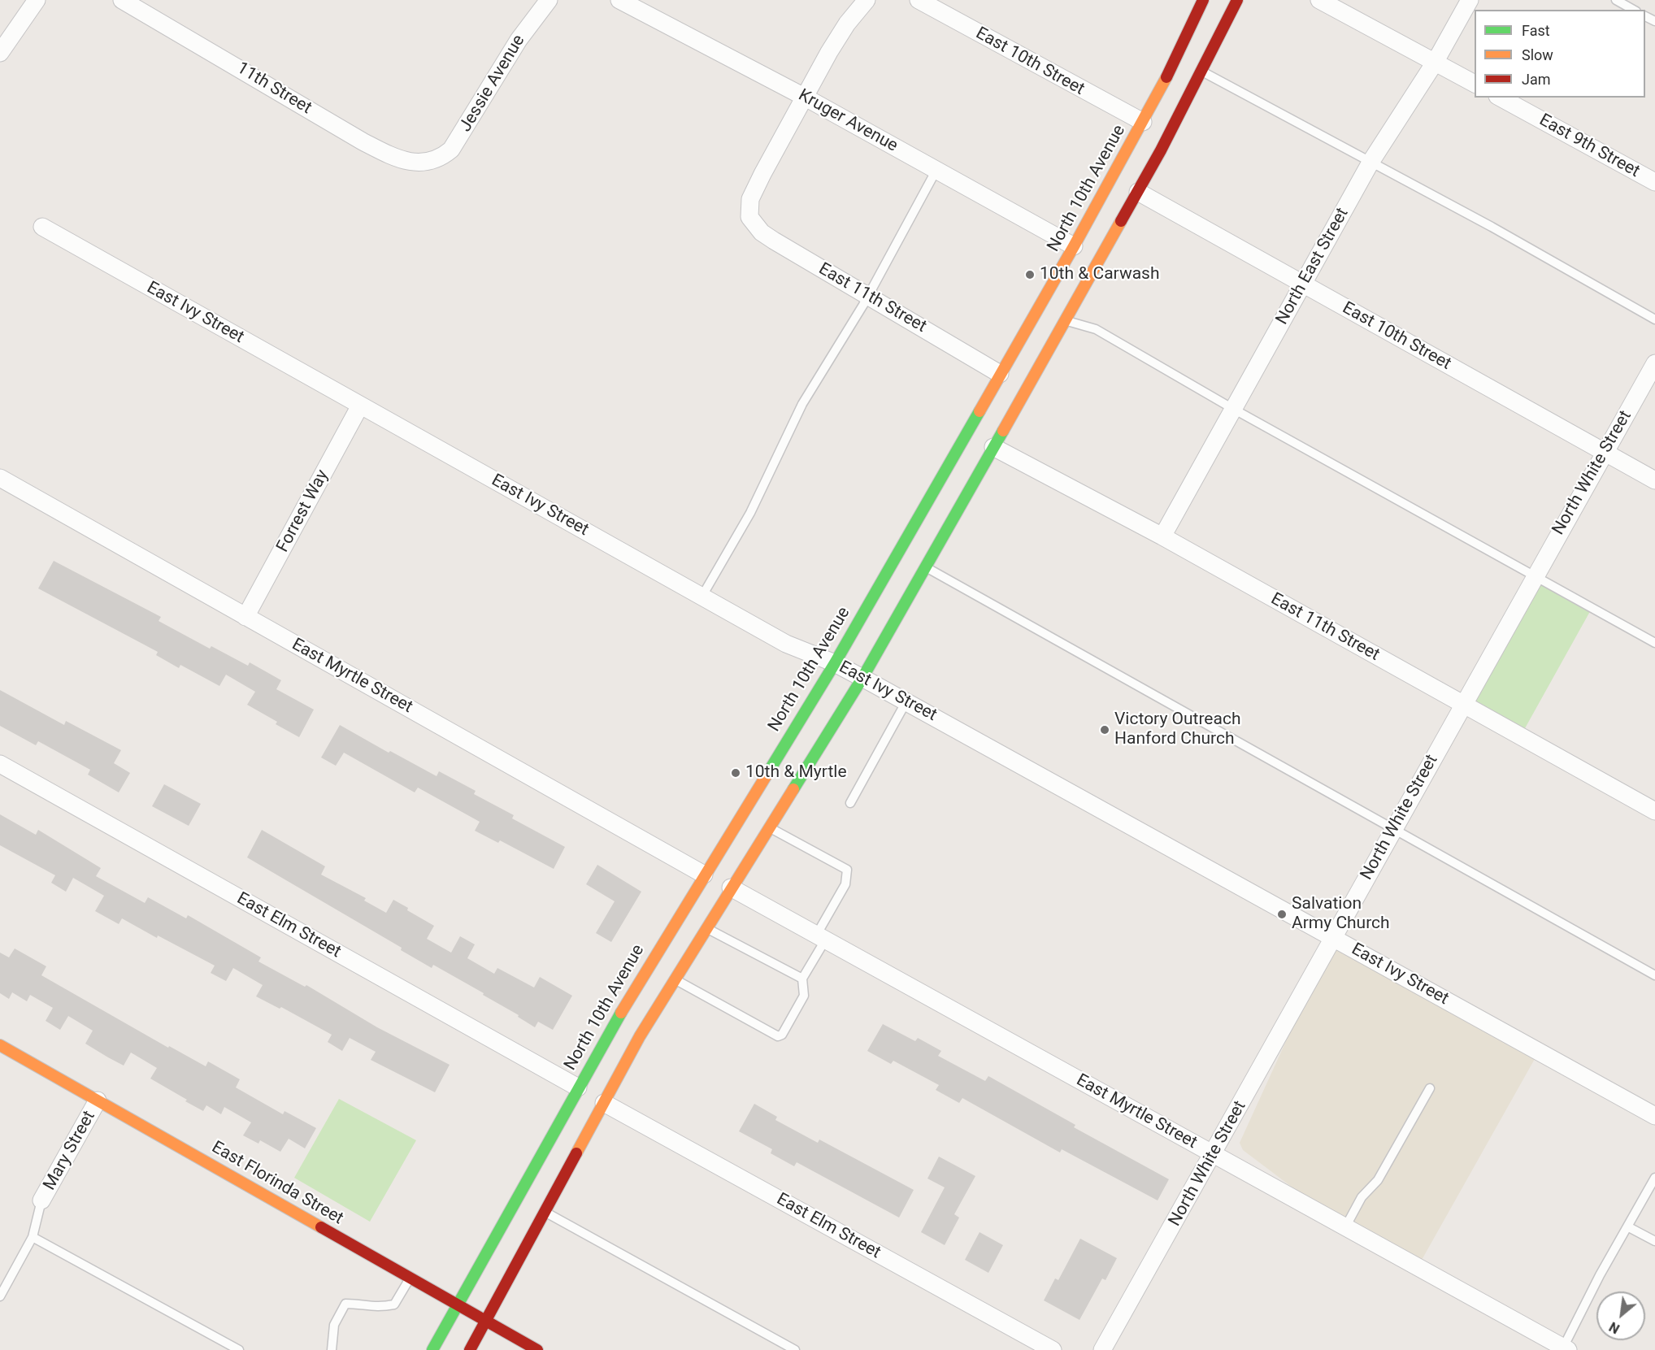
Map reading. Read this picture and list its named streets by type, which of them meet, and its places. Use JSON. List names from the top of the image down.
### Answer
{
  "streets": {
    "main road": ["North 10th Avenue", "East Florinda Street"],
    "street": [
      "East 10th Street",
      "Jessie Avenue",
      "11th Street",
      "Kruger Avenue",
      "East 9th Street",
      "North East Street",
      "East 11th Street",
      "East Ivy Street",
      "North White Street",
      "Forrest Way",
      "East Myrtle Street",
      "East Elm Street",
      "Mary Street"
    ]
  },
  "crossings": [
    ["East 10th Street", "North 10th Avenue"],
    ["East 10th Street", "North East Street"],
    ["East 10th Street", "North White Street"],
    ["Jessie Avenue", "11th Street"],
    ["Kruger Avenue", "North 10th Avenue"],
    ["Kruger Avenue", "East 11th Street"],
    ["North 10th Avenue", "East 11th Street"],
    ["North 10th Avenue", "East Ivy Street"],
    ["North 10th Avenue", "East Myrtle Street"],
    ["North 10th Avenue", "East Elm Street"],
    ["North 10th Avenue", "East Florinda Street"],
    ["North East Street", "East 11th Street"],
    ["East 11th Street", "North White Street"],
    ["East Ivy Street", "North White Street"],
    ["East Ivy Street", "Forrest Way"],
    ["North White Street", "East Myrtle Street"],
    ["Forrest Way", "East Myrtle Street"],
    ["Mary Street", "East Florinda Street"]
  ],
  "places": [
    "10th & Carwash",
    "Victory Outreach Hanford Church",
    "10th & Myrtle",
    "Salvation Army Church"
  ],
  "legend": ["Fast", "Slow", "Jam"],
  "north": "bottom left"
}
